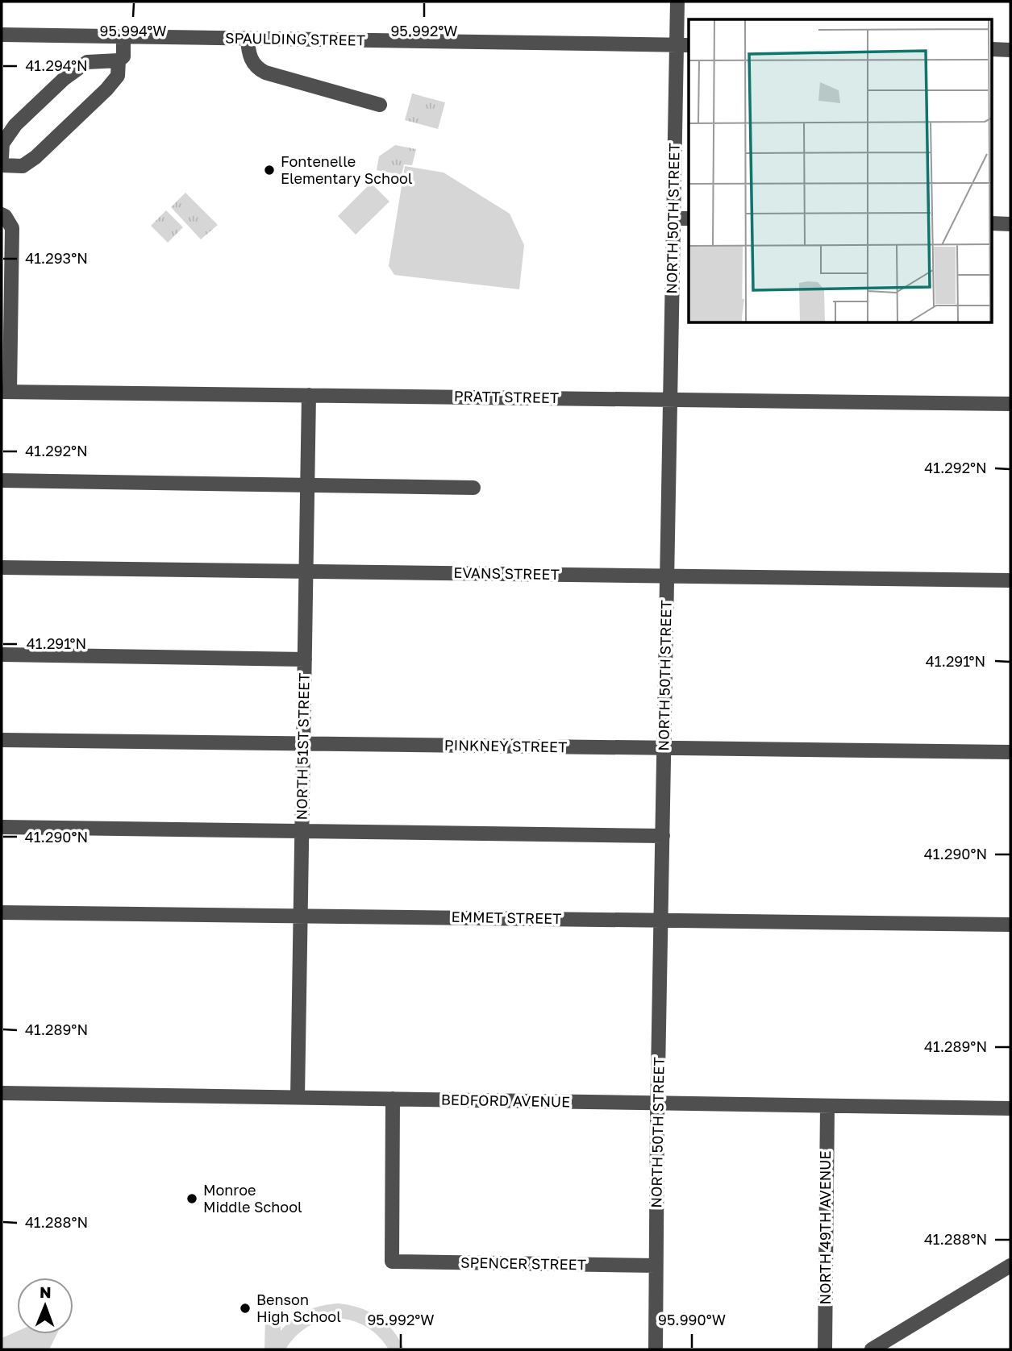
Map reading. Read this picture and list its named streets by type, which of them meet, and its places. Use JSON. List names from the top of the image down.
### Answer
{
  "streets": {
    "street": [
      "SPAULDING STREET",
      "NORTH 50TH STREET",
      "PRATT STREET",
      "EVANS STREET",
      "NORTH 51ST STREET",
      "PINKNEY STREET",
      "EMMET STREET",
      "BEDFORD AVENUE",
      "NORTH 49TH AVENUE",
      "SPENCER STREET"
    ]
  },
  "crossings": [
    ["SPAULDING STREET", "NORTH 50TH STREET"],
    ["NORTH 50TH STREET", "PRATT STREET"],
    ["NORTH 50TH STREET", "EVANS STREET"],
    ["NORTH 50TH STREET", "PINKNEY STREET"],
    ["NORTH 50TH STREET", "EMMET STREET"],
    ["NORTH 50TH STREET", "BEDFORD AVENUE"],
    ["NORTH 50TH STREET", "SPENCER STREET"],
    ["PRATT STREET", "NORTH 51ST STREET"],
    ["EVANS STREET", "NORTH 51ST STREET"],
    ["NORTH 51ST STREET", "PINKNEY STREET"],
    ["NORTH 51ST STREET", "EMMET STREET"],
    ["NORTH 51ST STREET", "BEDFORD AVENUE"],
    ["BEDFORD AVENUE", "NORTH 49TH AVENUE"],
    ["BEDFORD AVENUE", "SPENCER STREET"]
  ],
  "places": ["Fontenelle Elementary School", "Monroe Middle School", "Benson High School"],
  "north": "top",
  "coordinates": [
    "95.994°W",
    "95.992°W",
    "41.294°N",
    "41.293°N",
    "41.292°N",
    "41.291°N",
    "41.290°N",
    "41.289°N",
    "41.288°N",
    "95.990°W"
  ]
}
